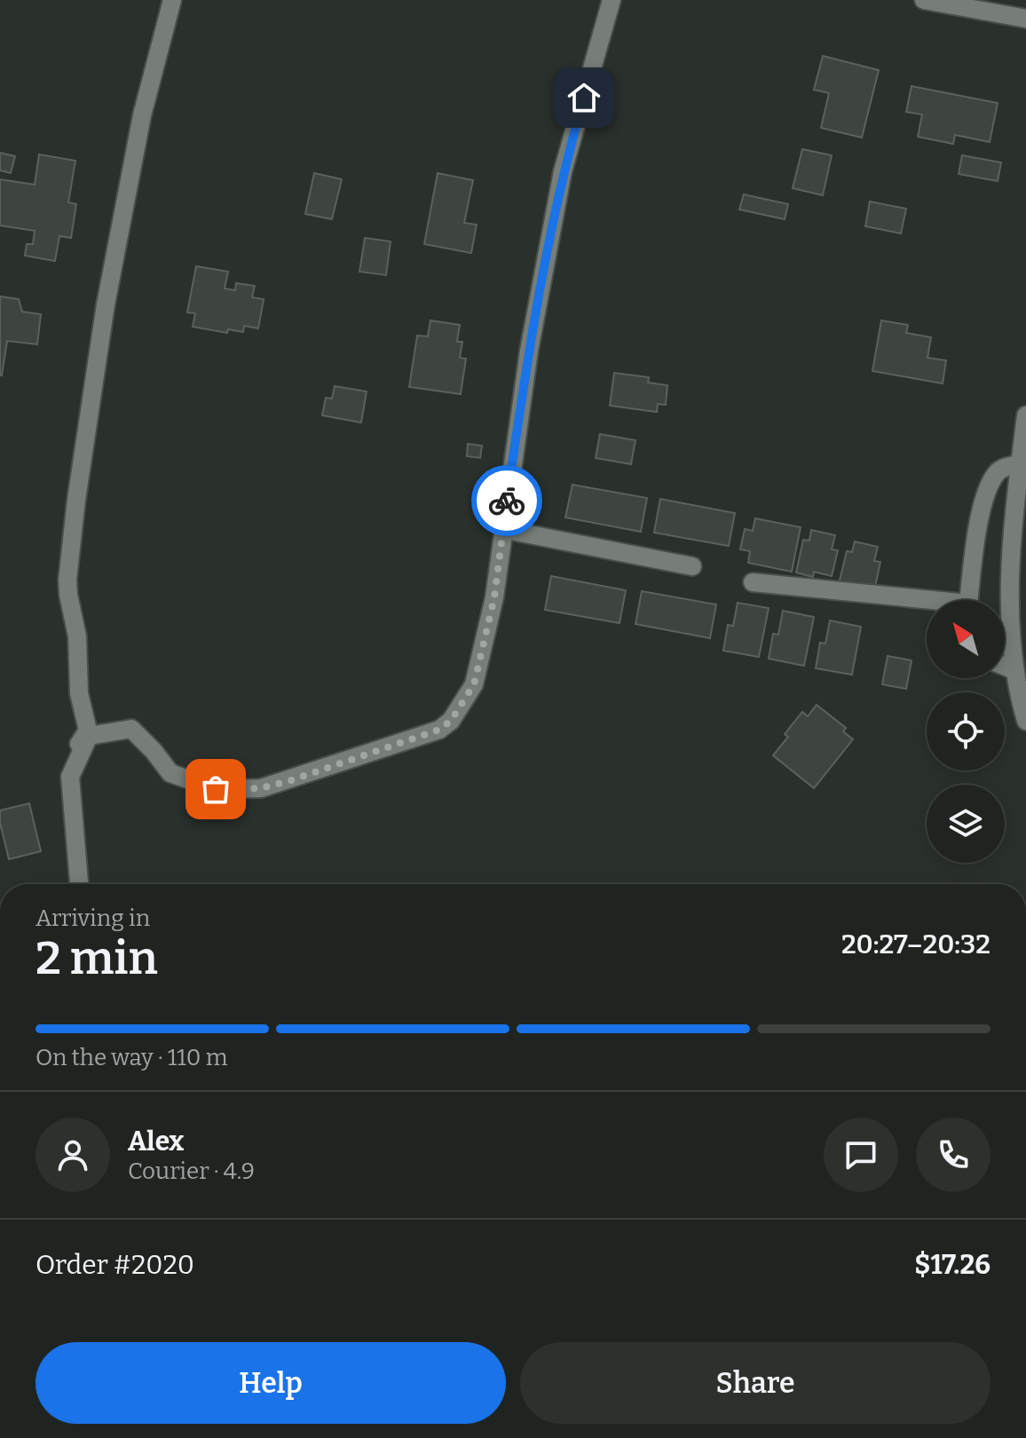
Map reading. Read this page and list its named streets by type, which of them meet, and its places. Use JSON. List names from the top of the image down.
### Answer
{
  "north": "top left",
  "page": {
    "heading": ["2 min", "Arriving in", "20:27–20:32"],
    "panel": [
      "Alex",
      "Courier · 4.9",
      "Order #2020",
      "$17.26"
    ],
    "bar": "On the way · 110 m",
    "buttons": ["Help", "Share"]
  }
}
